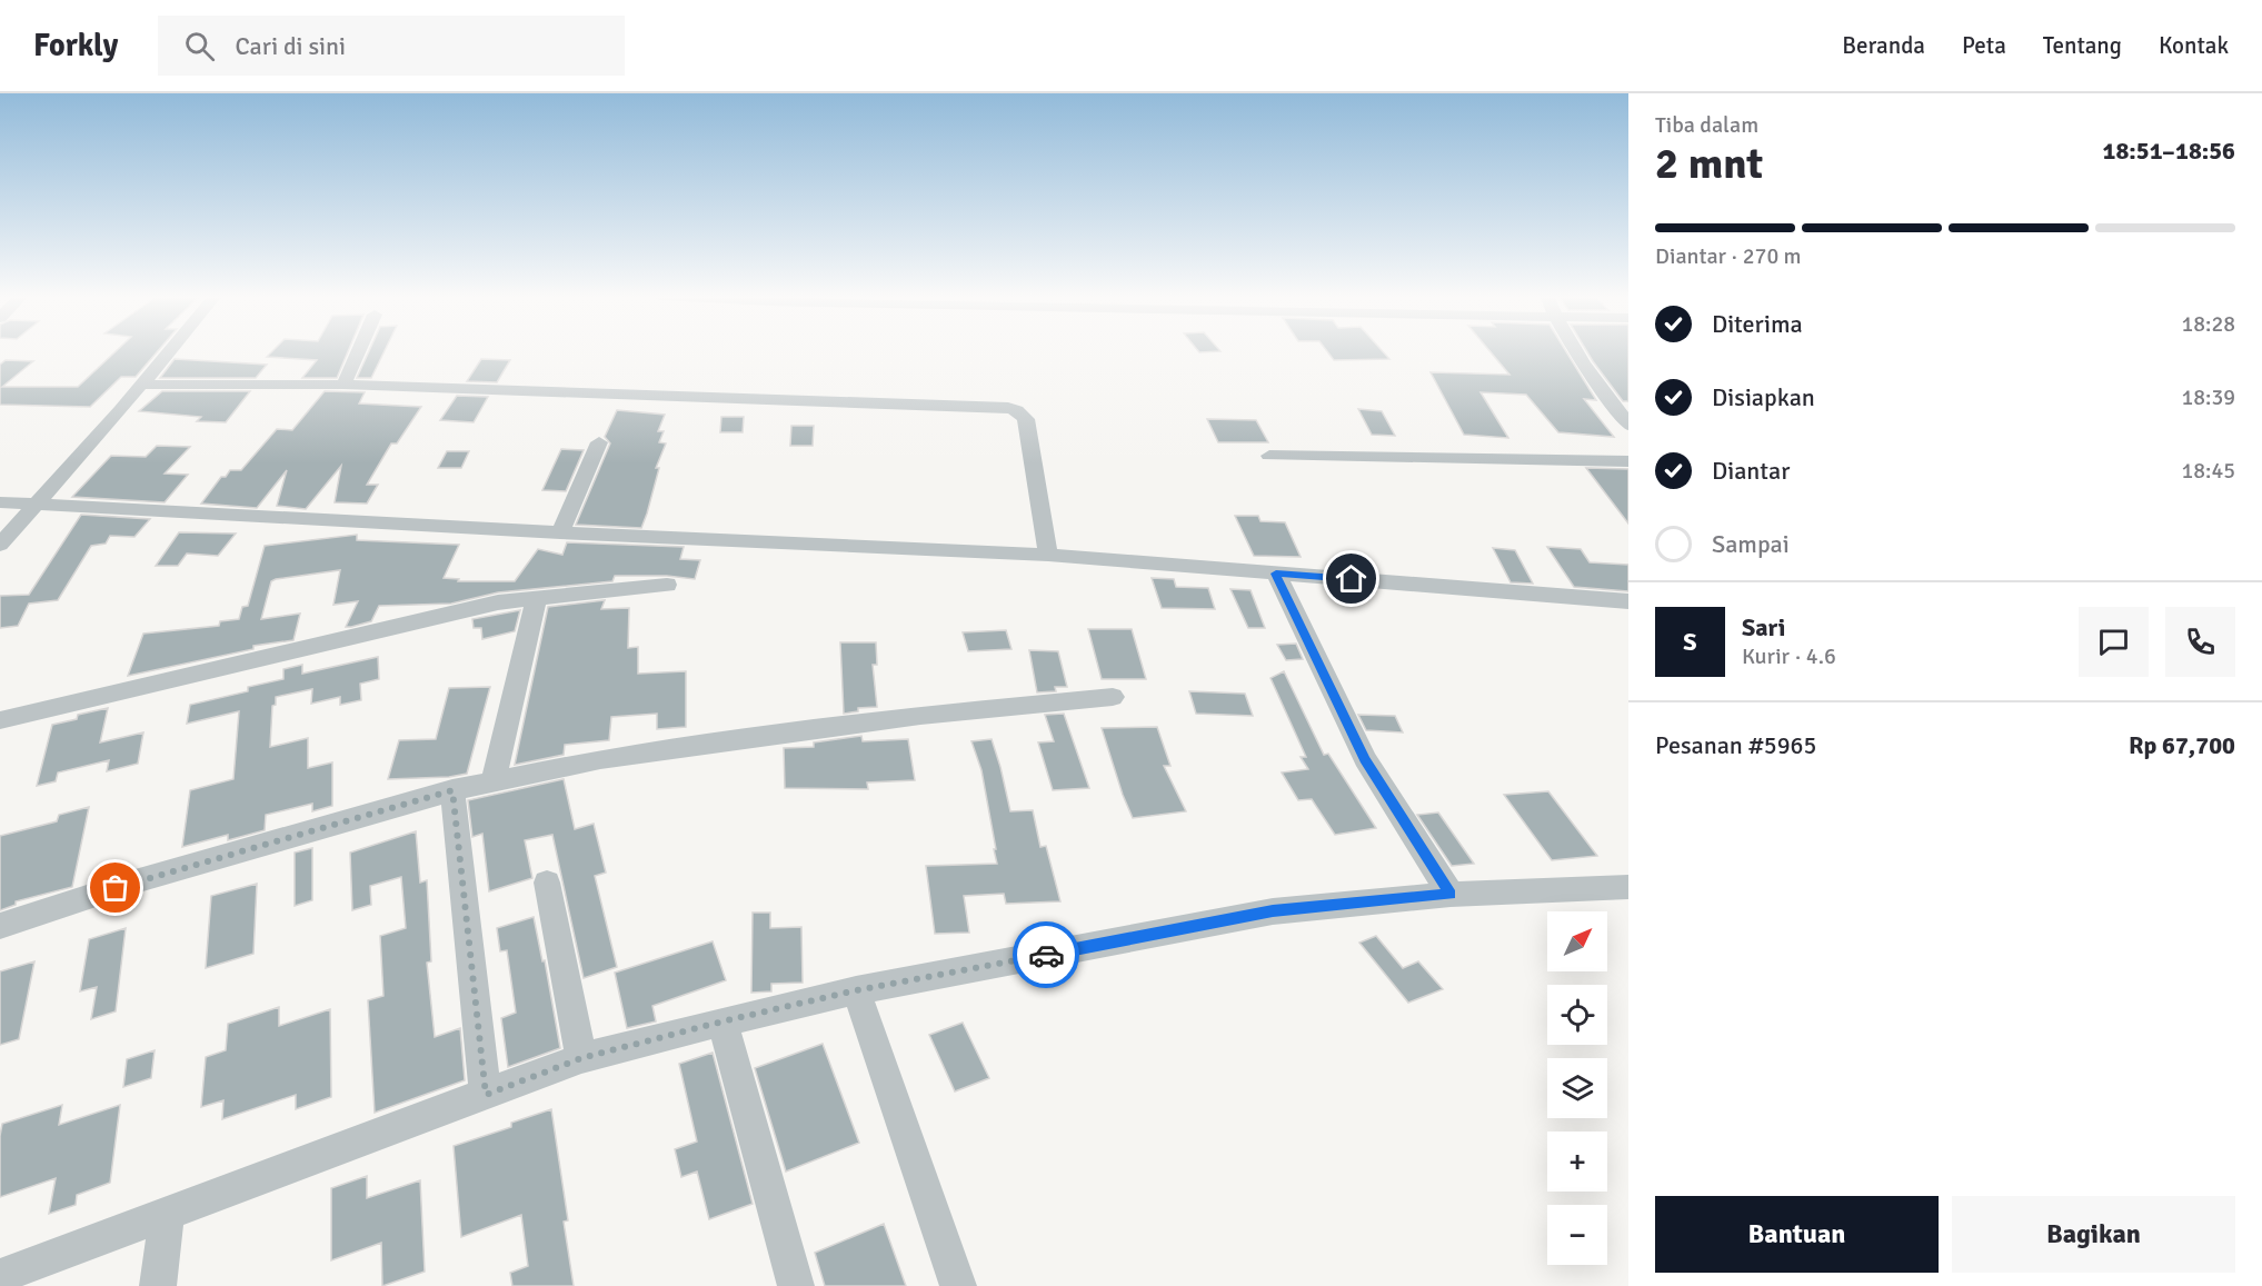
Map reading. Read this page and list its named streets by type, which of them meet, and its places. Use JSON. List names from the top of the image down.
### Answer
{
  "north": "top right",
  "page": {
    "header": "Forkly",
    "search": "Cari di sini",
    "nav": [
      "Beranda",
      "Peta",
      "Tentang",
      "Kontak"
    ],
    "heading": ["2 mnt", "Tiba dalam", "18:51–18:56"],
    "panel": [
      "Sari",
      "Kurir · 4.6",
      "Pesanan #5965",
      "Rp 67,700"
    ],
    "bar": "Diantar · 270 m",
    "list": [
      ["Diterima", "18:28"],
      ["Disiapkan", "18:39"],
      ["Diantar", "18:45"],
      "Sampai"
    ],
    "round": "S",
    "map_buttons": ["+", "−"],
    "buttons": ["Bantuan", "Bagikan"]
  }
}
